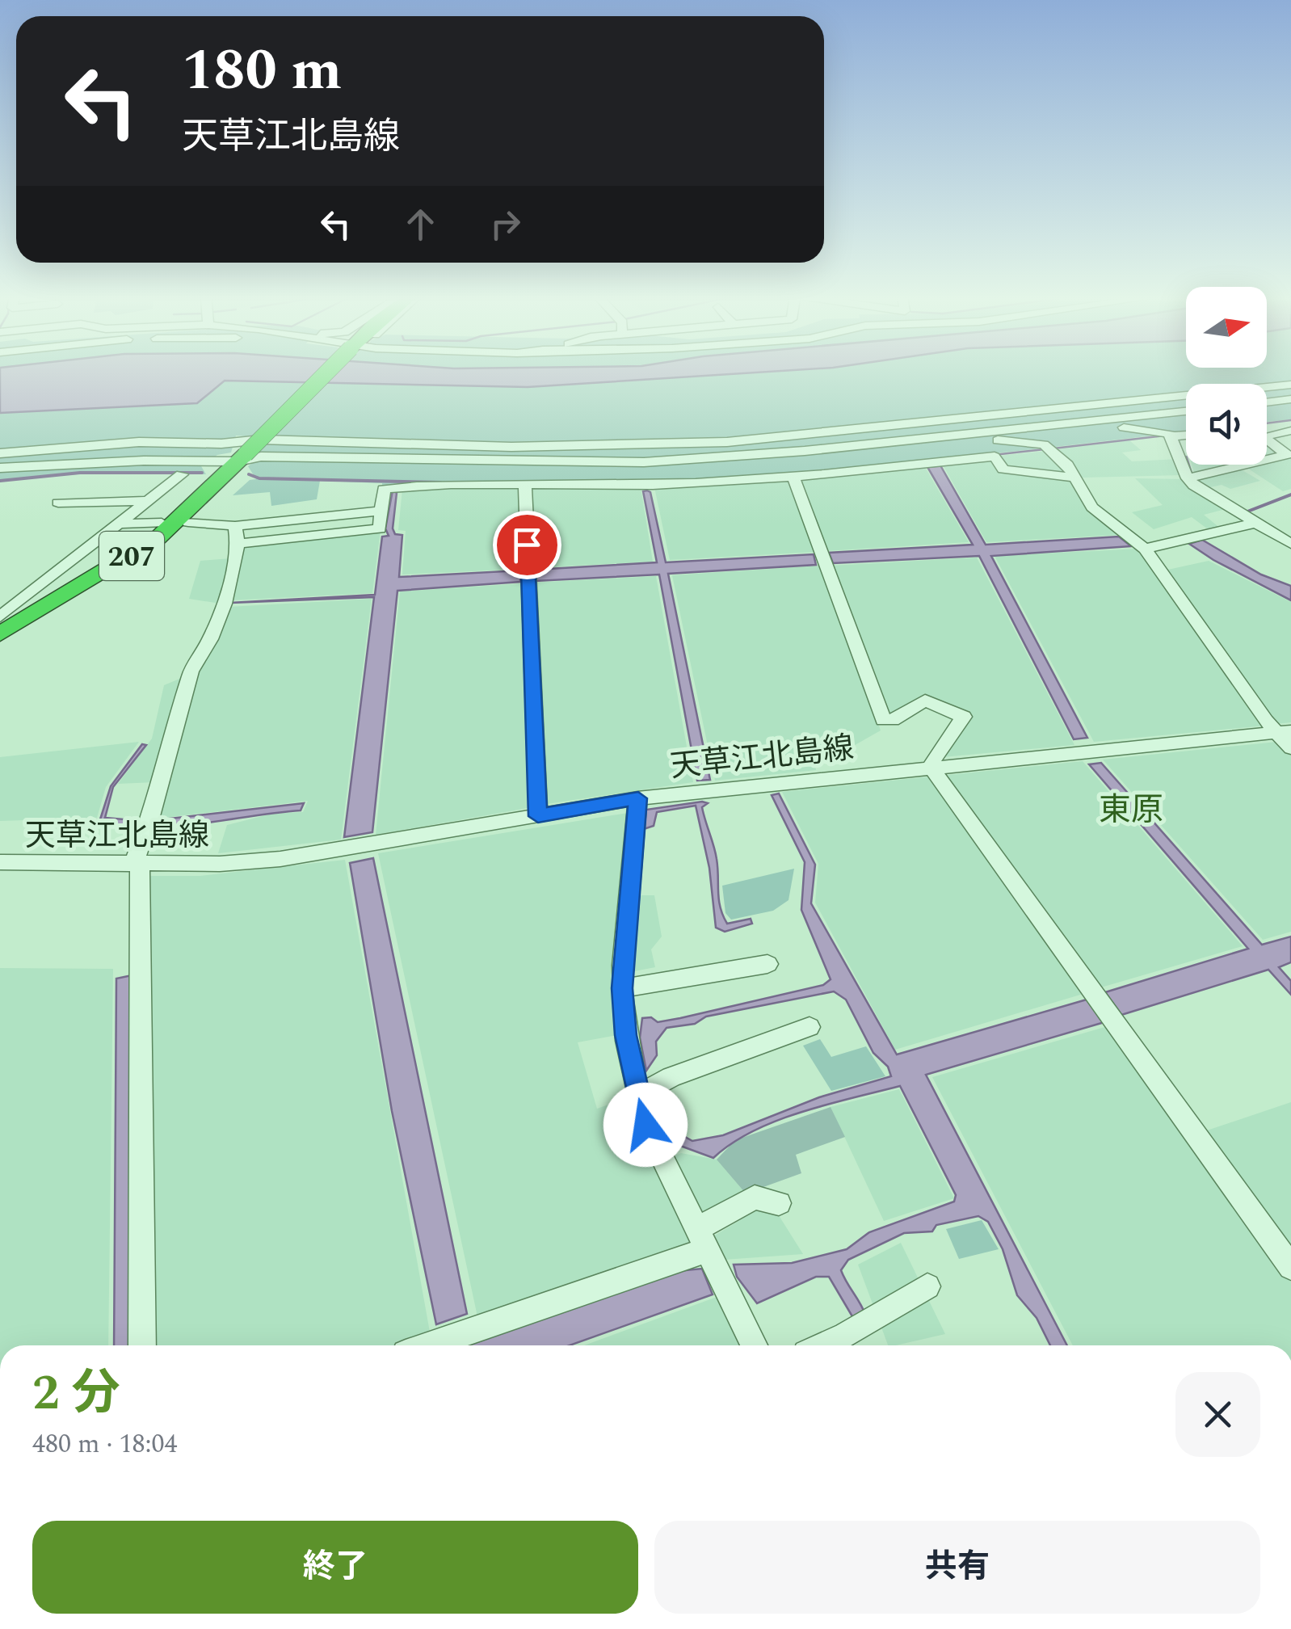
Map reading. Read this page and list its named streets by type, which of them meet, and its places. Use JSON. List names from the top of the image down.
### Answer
{
  "streets": {
    "highway": ["207"],
    "street": ["天草江北島線"]
  },
  "districts": ["東原"],
  "north": "right",
  "page": {
    "turn": ["180 m", "天草江北島線"],
    "heading": ["2 分", "480 m · 18:04"],
    "buttons": ["終了", "共有"]
  }
}
